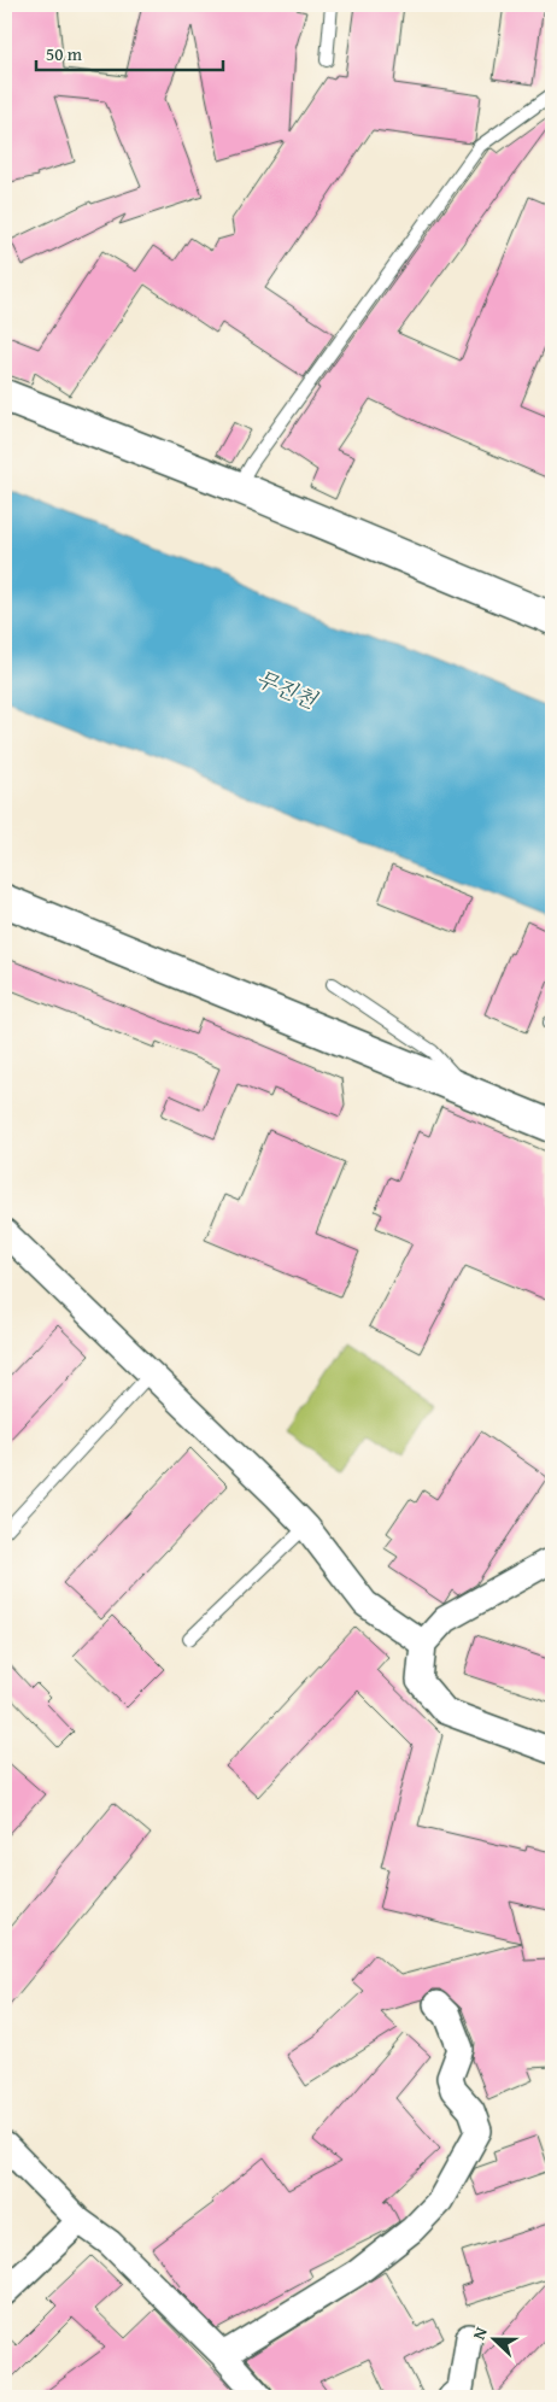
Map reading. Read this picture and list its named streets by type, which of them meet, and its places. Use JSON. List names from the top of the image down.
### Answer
{
  "water": ["무진천"],
  "scale_bar": "50 m",
  "north": "left"
}
